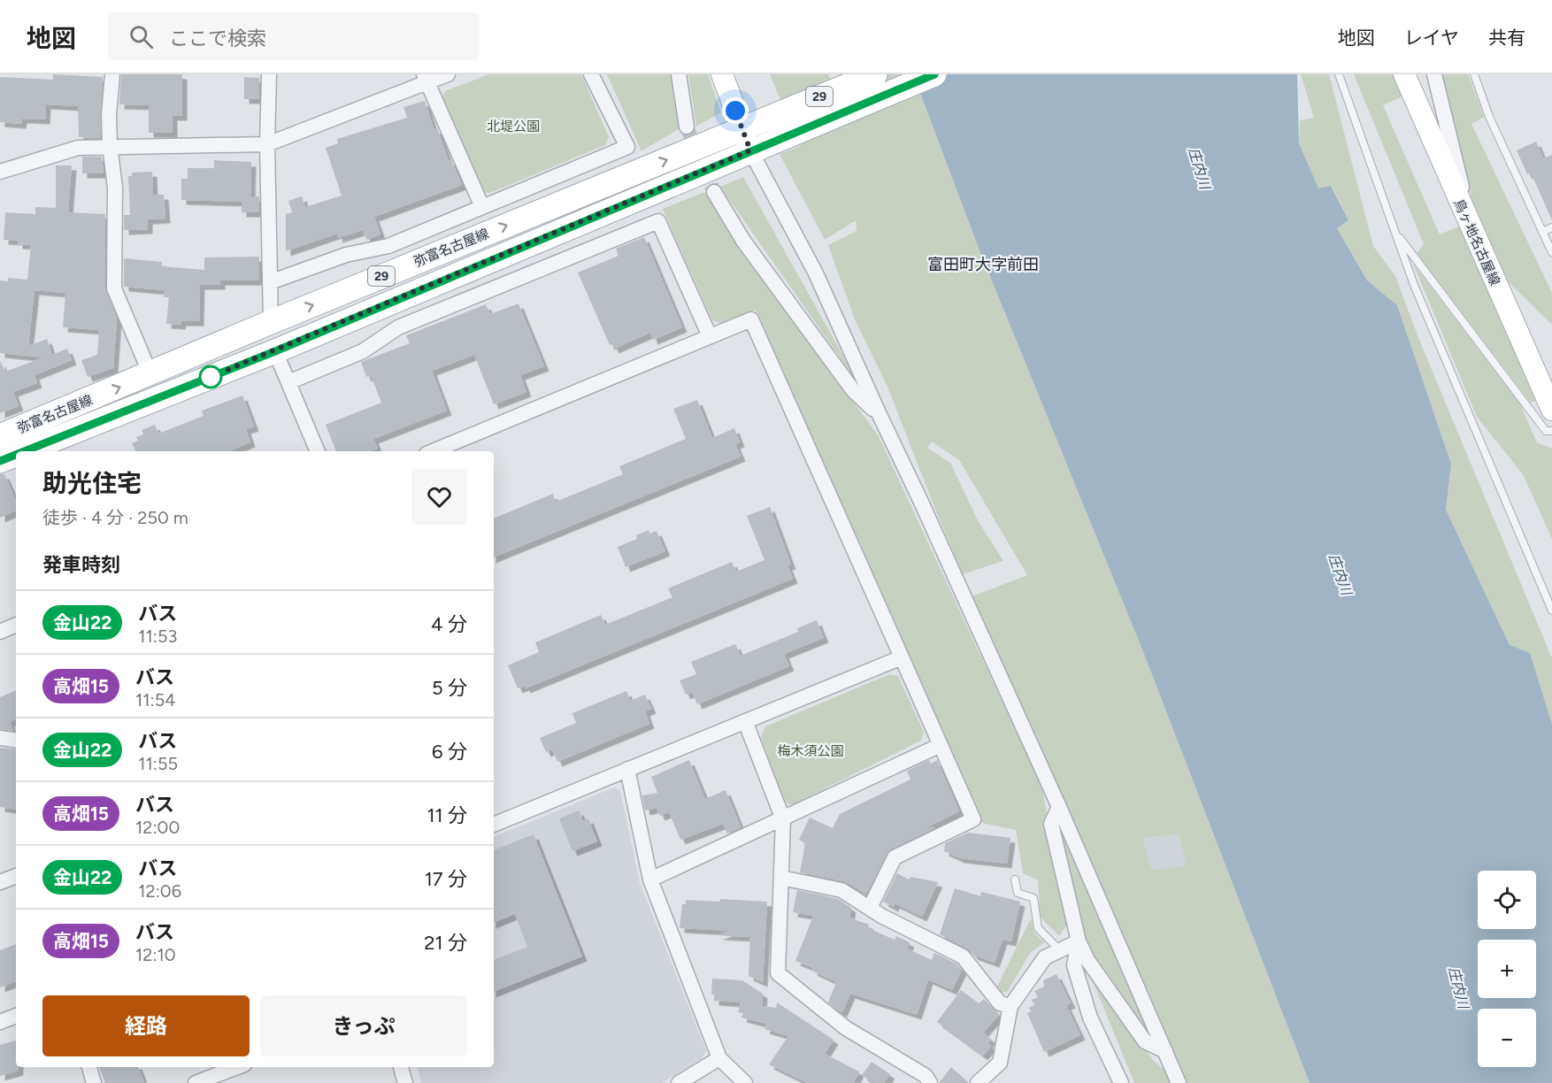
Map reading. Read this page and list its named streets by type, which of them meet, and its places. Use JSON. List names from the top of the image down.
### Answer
{
  "streets": {
    "main road": ["29", "鳥ヶ地名古屋線", "弥富名古屋線"]
  },
  "crossings": [
    ["29", "弥富名古屋線"]
  ],
  "districts": ["富田町大字前田"],
  "water": ["庄内川"],
  "parks": ["北堤公園", "梅木須公園"],
  "lines": ["bus line 金山22"],
  "page": {
    "header": "地図",
    "search": "ここで検索",
    "nav": ["地図", "レイヤ", "共有"],
    "heading": [
      ["助光住宅", "徒歩 · 4 分 · 250 m"],
      "発車時刻"
    ],
    "list": [
      {
        "mark": "金山22",
        "name": "バス",
        "note": "11:53",
        "value": "4 分"
      },
      {
        "mark": "高畑15",
        "name": "バス",
        "note": "11:54",
        "value": "5 分"
      },
      {
        "mark": "金山22",
        "name": "バス",
        "note": "11:55",
        "value": "6 分"
      },
      {
        "mark": "高畑15",
        "name": "バス",
        "note": "12:00",
        "value": "11 分"
      },
      {
        "mark": "金山22",
        "name": "バス",
        "note": "12:06",
        "value": "17 分"
      },
      {
        "mark": "高畑15",
        "name": "バス",
        "note": "12:10",
        "value": "21 分"
      }
    ],
    "map_buttons": ["+", "−"],
    "buttons": ["経路", "きっぷ"]
  }
}
